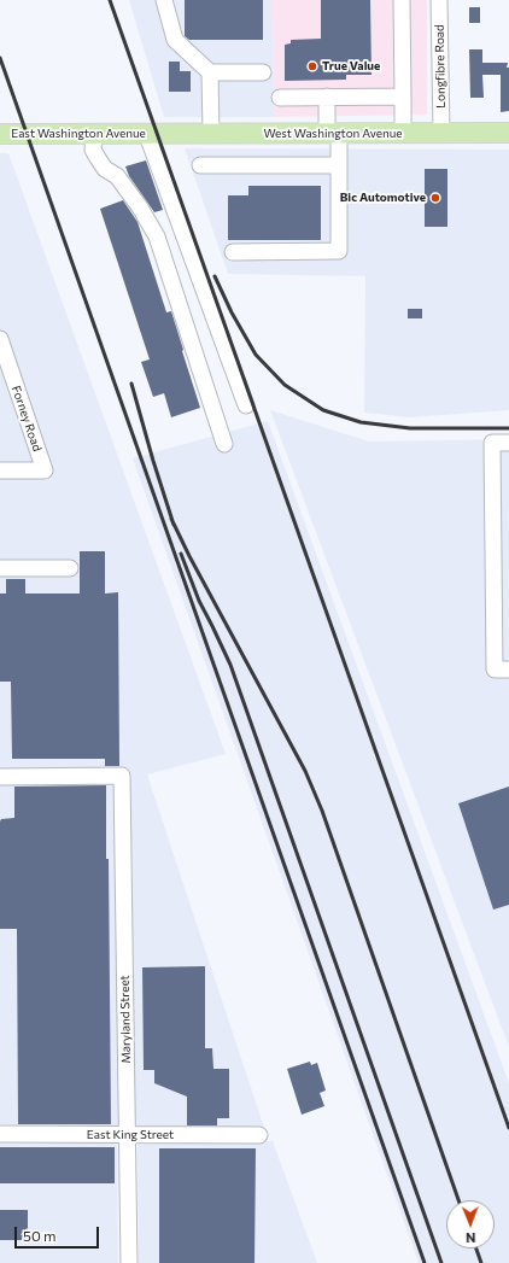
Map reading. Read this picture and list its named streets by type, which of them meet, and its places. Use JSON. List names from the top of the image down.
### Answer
{
  "streets": {
    "main road": ["East Washington Avenue", "West Washington Avenue"],
    "street": [
      "Longfibre Road",
      "Forney Road",
      "Maryland Street",
      "East King Street"
    ]
  },
  "crossings": [
    ["Longfibre Road", "West Washington Avenue"],
    ["East Washington Avenue", "West Washington Avenue"],
    ["Maryland Street", "East King Street"]
  ],
  "places": ["True Value", "Bic Automotive"],
  "scale_bar": "50 m",
  "north": "bottom"
}
